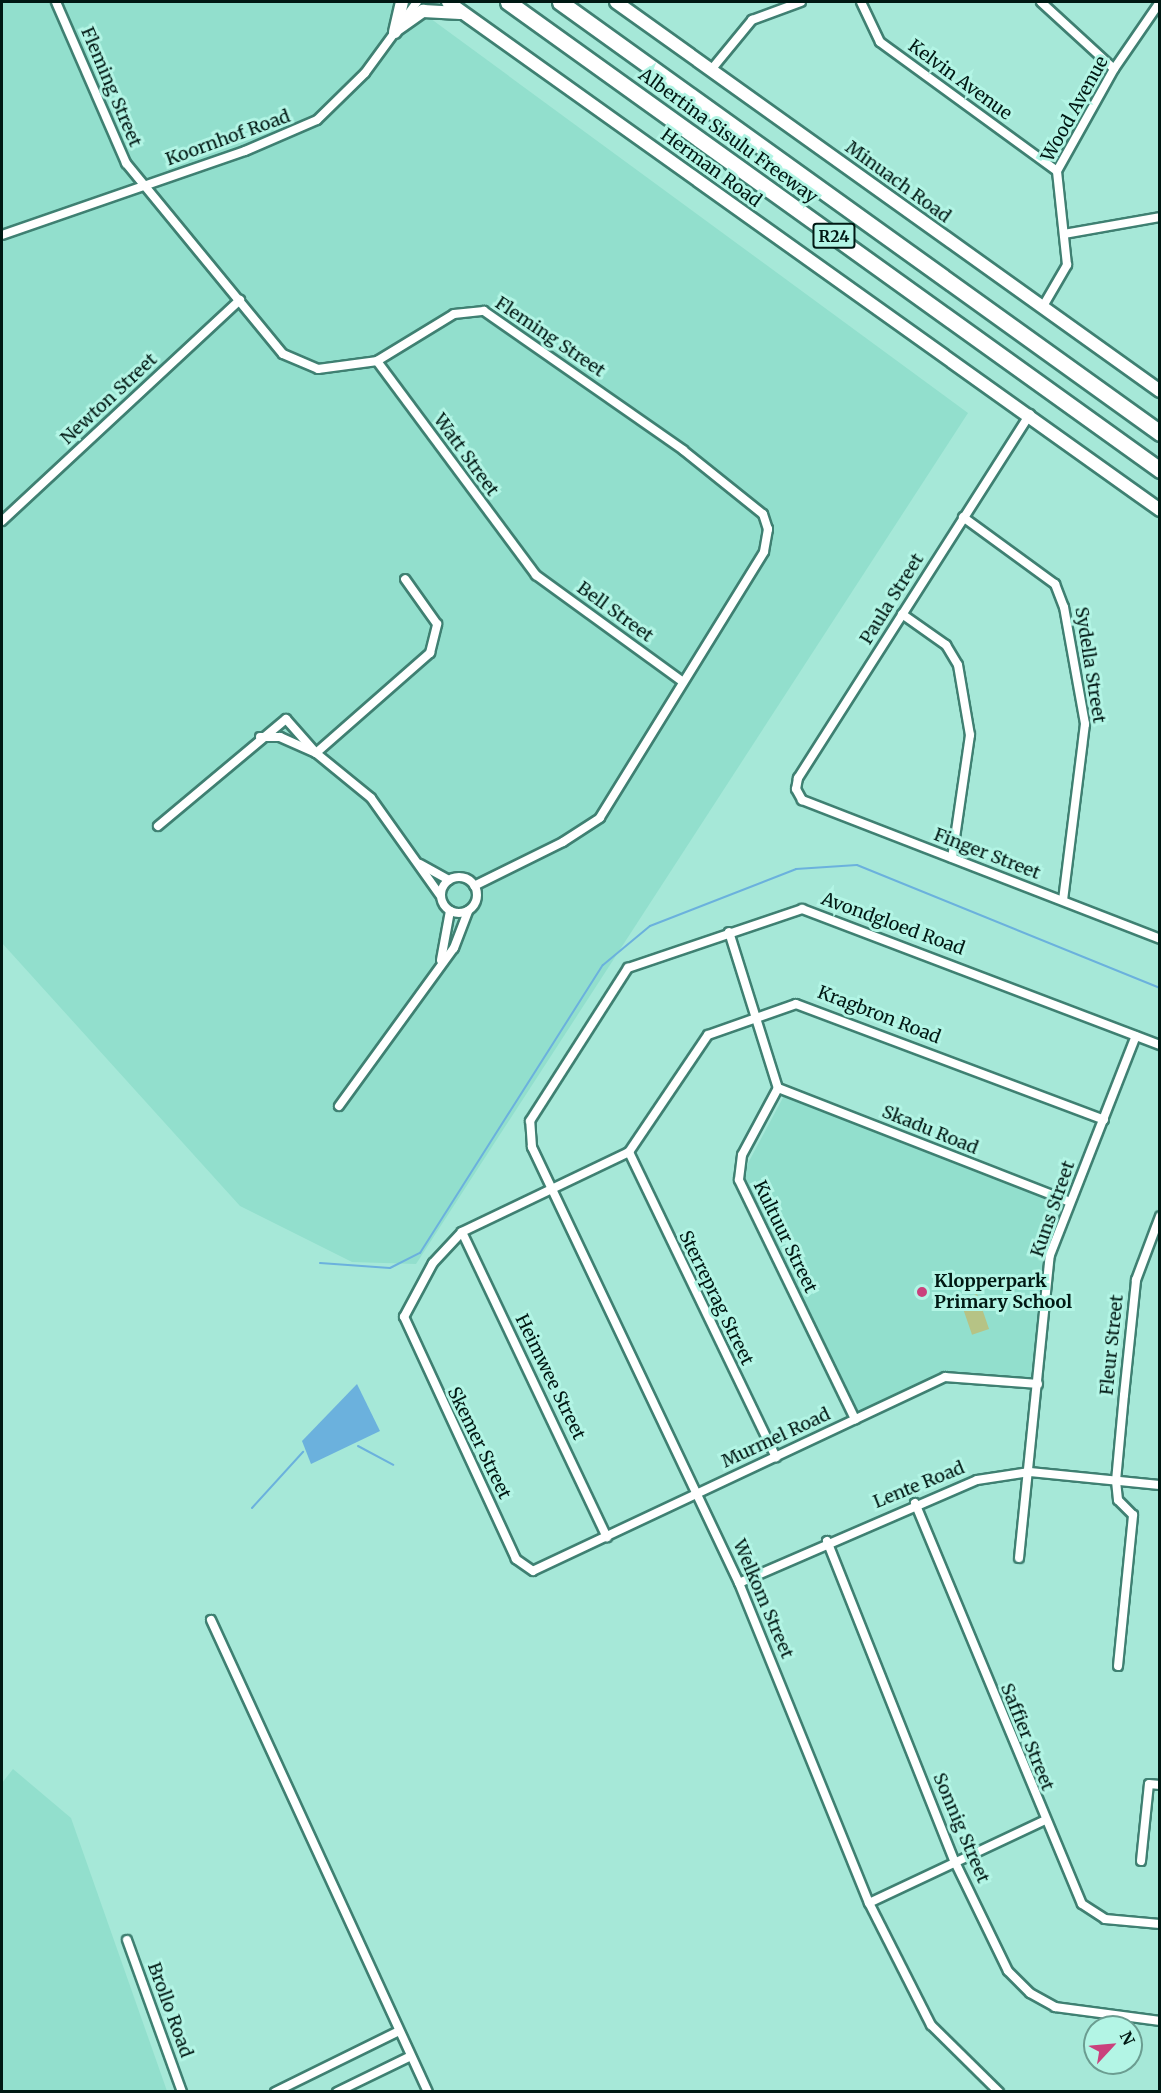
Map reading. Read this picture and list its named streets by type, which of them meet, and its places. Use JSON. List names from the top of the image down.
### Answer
{
  "streets": {
    "highway": ["Albertina Sisulu Freeway", "R24"],
    "main road": ["Herman Road", "Minuach Road"],
    "street": [
      "Kelvin Avenue",
      "Fleming Street",
      "Wood Avenue",
      "Koornhof Road",
      "Newton Street",
      "Watt Street",
      "Paula Street",
      "Bell Street",
      "Sydella Street",
      "Finger Street",
      "Avondgloed Road",
      "Kragbron Road",
      "Skadu Road",
      "Kuns Street",
      "Kultuur Street",
      "Sterreprag Street",
      "Fleur Street",
      "Heimwee Street",
      "Murmel Road",
      "Skemer Street",
      "Lente Road",
      "Welkom Street",
      "Saffier Street",
      "Sonnig Street",
      "Brollo Road"
    ]
  },
  "crossings": [
    ["Kelvin Avenue", "Wood Avenue"],
    ["Fleming Street", "Koornhof Road"],
    ["Fleming Street", "Newton Street"],
    ["Fleming Street", "Watt Street"],
    ["Fleming Street", "Bell Street"],
    ["Wood Avenue", "Minuach Road"],
    ["Herman Road", "Paula Street"],
    ["Watt Street", "Bell Street"],
    ["Paula Street", "Sydella Street"],
    ["Paula Street", "Finger Street"],
    ["Sydella Street", "Finger Street"],
    ["Avondgloed Road", "Kuns Street"],
    ["Avondgloed Road", "Welkom Street"],
    ["Kragbron Road", "Kuns Street"],
    ["Kragbron Road", "Sterreprag Street"],
    ["Skadu Road", "Kuns Street"],
    ["Skadu Road", "Kultuur Street"],
    ["Kuns Street", "Murmel Road"],
    ["Kuns Street", "Lente Road"],
    ["Kultuur Street", "Murmel Road"],
    ["Sterreprag Street", "Murmel Road"],
    ["Fleur Street", "Lente Road"],
    ["Heimwee Street", "Murmel Road"],
    ["Heimwee Street", "Skemer Street"],
    ["Murmel Road", "Skemer Street"],
    ["Murmel Road", "Welkom Street"],
    ["Lente Road", "Welkom Street"],
    ["Lente Road", "Saffier Street"],
    ["Lente Road", "Sonnig Street"]
  ],
  "places": ["Klopperpark Primary School"],
  "north": "top right"
}
